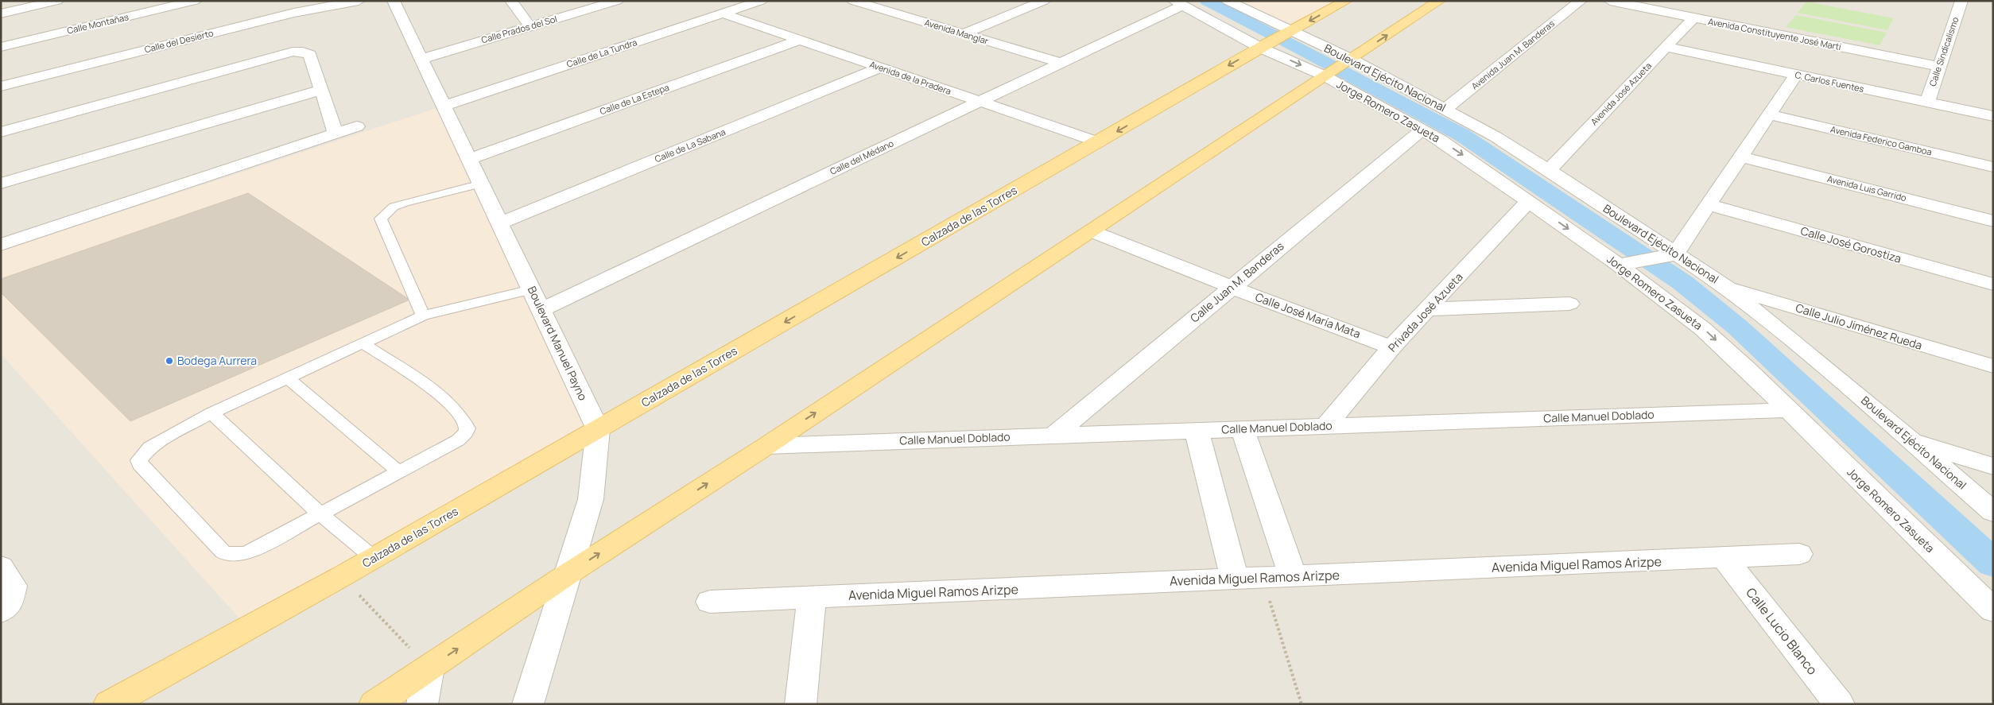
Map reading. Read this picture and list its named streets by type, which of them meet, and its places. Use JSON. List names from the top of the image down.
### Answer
{
  "streets": {
    "main road": ["Calzada de las Torres"],
    "street": [
      "Calle Montañas",
      "Calle Prados del Sol",
      "Avenida Manglar",
      "Avenida Constituyente José Martí",
      "Calle del Desierto",
      "Calle Sindicalismo",
      "Calle de La Tundra",
      "Avenida Juan M. Banderas",
      "Avenida de la Pradera",
      "Boulevard Ejécito Nacional",
      "C. Carlos Fuentes",
      "Avenida José Azueta",
      "Calle de La Estepa",
      "Jorge Romero Zasueta",
      "Avenida Federico Gamboa",
      "Calle de La Sabana",
      "Calle del Médano",
      "Avenida Luis Garrido",
      "Calle José Gorostiza",
      "Calle Juan M. Banderas",
      "Privada José Azueta",
      "Calle José María Mata",
      "Calle Julio Jiménez Rueda",
      "Boulevard Manuel Payno",
      "Calle Manuel Doblado",
      "Avenida Miguel Ramos Arizpe",
      "Calle Lucio Blanco"
    ]
  },
  "crossings": [
    ["Calle Prados del Sol", "Boulevard Manuel Payno"],
    ["Avenida Manglar", "Calle del Médano"],
    ["Avenida Constituyente José Martí", "Calle Sindicalismo"],
    ["Avenida Constituyente José Martí", "Avenida José Azueta"],
    ["Calle Sindicalismo", "C. Carlos Fuentes"],
    ["Calle de La Tundra", "Avenida de la Pradera"],
    ["Calle de La Tundra", "Boulevard Manuel Payno"],
    ["Avenida Juan M. Banderas", "Boulevard Ejécito Nacional"],
    ["Avenida de la Pradera", "Calle de La Estepa"],
    ["Avenida de la Pradera", "Calle de La Sabana"],
    ["Avenida de la Pradera", "Calle del Médano"],
    ["Avenida de la Pradera", "Calzada de las Torres"],
    ["Boulevard Ejécito Nacional", "Avenida José Azueta"],
    ["Boulevard Ejécito Nacional", "Jorge Romero Zasueta"],
    ["Boulevard Ejécito Nacional", "Calzada de las Torres"],
    ["Boulevard Ejécito Nacional", "Calle Julio Jiménez Rueda"],
    ["C. Carlos Fuentes", "Avenida José Azueta"],
    ["Calle de La Estepa", "Boulevard Manuel Payno"],
    ["Jorge Romero Zasueta", "Calzada de las Torres"],
    ["Jorge Romero Zasueta", "Calle Juan M. Banderas"],
    ["Jorge Romero Zasueta", "Privada José Azueta"],
    ["Jorge Romero Zasueta", "Calle Manuel Doblado"],
    ["Calle de La Sabana", "Boulevard Manuel Payno"],
    ["Calle del Médano", "Boulevard Manuel Payno"],
    ["Calzada de las Torres", "Boulevard Manuel Payno"],
    ["Calle Juan M. Banderas", "Calle José María Mata"],
    ["Calle Juan M. Banderas", "Calle Manuel Doblado"],
    ["Privada José Azueta", "Calle José María Mata"],
    ["Privada José Azueta", "Calle Manuel Doblado"],
    ["Avenida Miguel Ramos Arizpe", "Calle Lucio Blanco"]
  ],
  "one_way": ["Jorge Romero Zasueta"],
  "places": ["Bodega Aurrera"]
}
